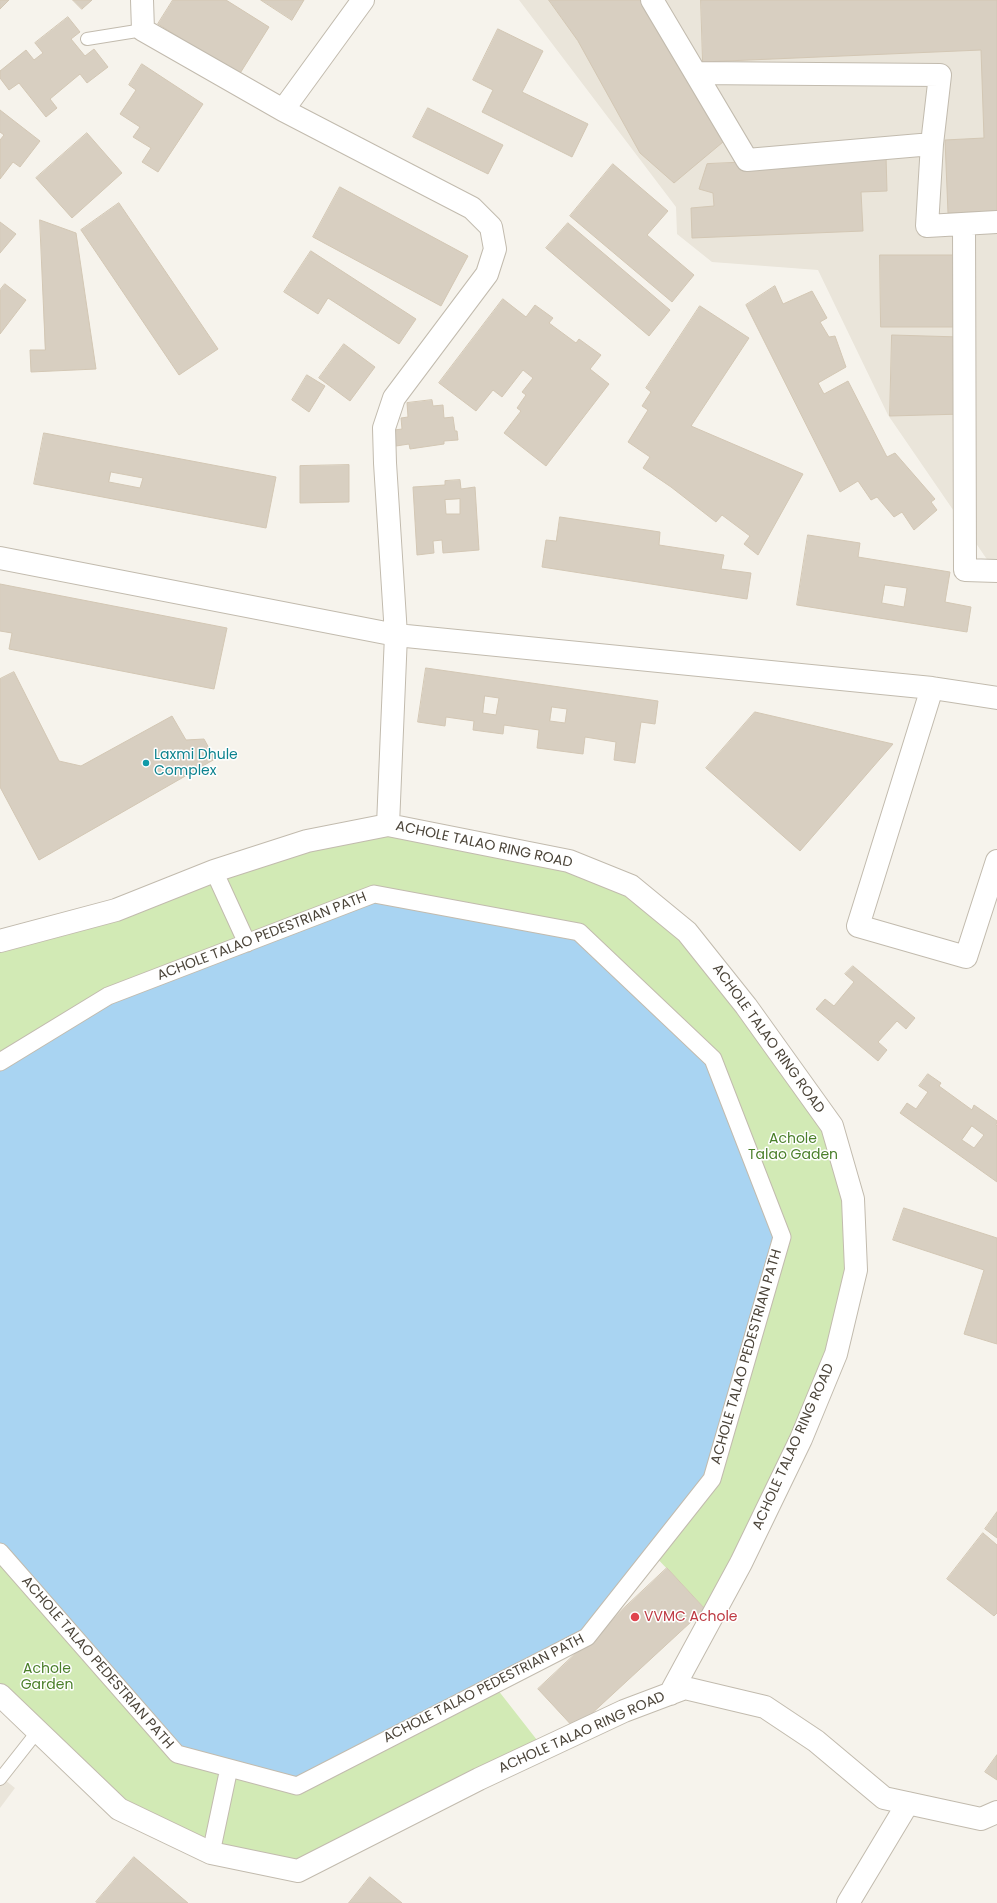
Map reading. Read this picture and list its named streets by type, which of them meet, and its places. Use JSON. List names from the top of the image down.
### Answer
{
  "streets": {
    "street": ["ACHOLE TALAO RING ROAD", "ACHOLE TALAO PEDESTRIAN PATH"]
  },
  "parks": ["Achole Talao Gaden", "Achole Garden"],
  "places": ["Laxmi Dhule Complex", "VVMC Achole"]
}
